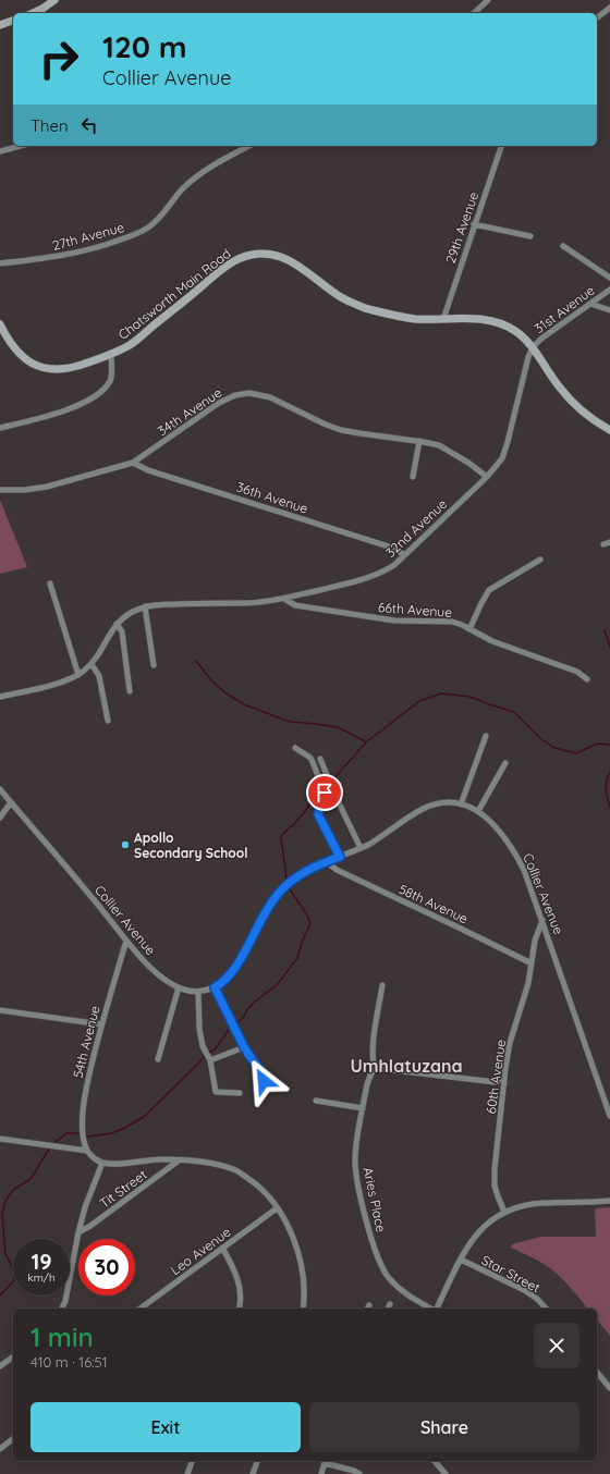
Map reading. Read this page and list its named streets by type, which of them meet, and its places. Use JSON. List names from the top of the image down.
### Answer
{
  "streets": {
    "street": [
      "29th Avenue",
      "27th Avenue",
      "Chatsworth Main Road",
      "31st Avenue",
      "34th Avenue",
      "36th Avenue",
      "32nd Avenue",
      "66th Avenue",
      "Collier Avenue",
      "58th Avenue",
      "54th Avenue",
      "60th Avenue",
      "Tit Street",
      "Aries Place",
      "Leo Avenue",
      "Star Street"
    ]
  },
  "crossings": [
    ["29th Avenue", "Chatsworth Main Road"],
    ["Chatsworth Main Road", "31st Avenue"],
    ["Chatsworth Main Road", "32nd Avenue"],
    ["31st Avenue", "32nd Avenue"],
    ["34th Avenue", "36th Avenue"],
    ["34th Avenue", "32nd Avenue"],
    ["36th Avenue", "32nd Avenue"],
    ["32nd Avenue", "66th Avenue"],
    ["Collier Avenue", "58th Avenue"],
    ["Collier Avenue", "54th Avenue"],
    ["Collier Avenue", "60th Avenue"],
    ["58th Avenue", "60th Avenue"]
  ],
  "districts": ["Umhlatuzana"],
  "places": ["Apollo Secondary School"],
  "page": {
    "turn": ["120 m", "Collier Avenue"],
    "then": "Then",
    "speed": "19 km/h",
    "limit": "30",
    "heading": ["1 min", "410 m · 16:51"],
    "buttons": ["Exit", "Share"]
  }
}
